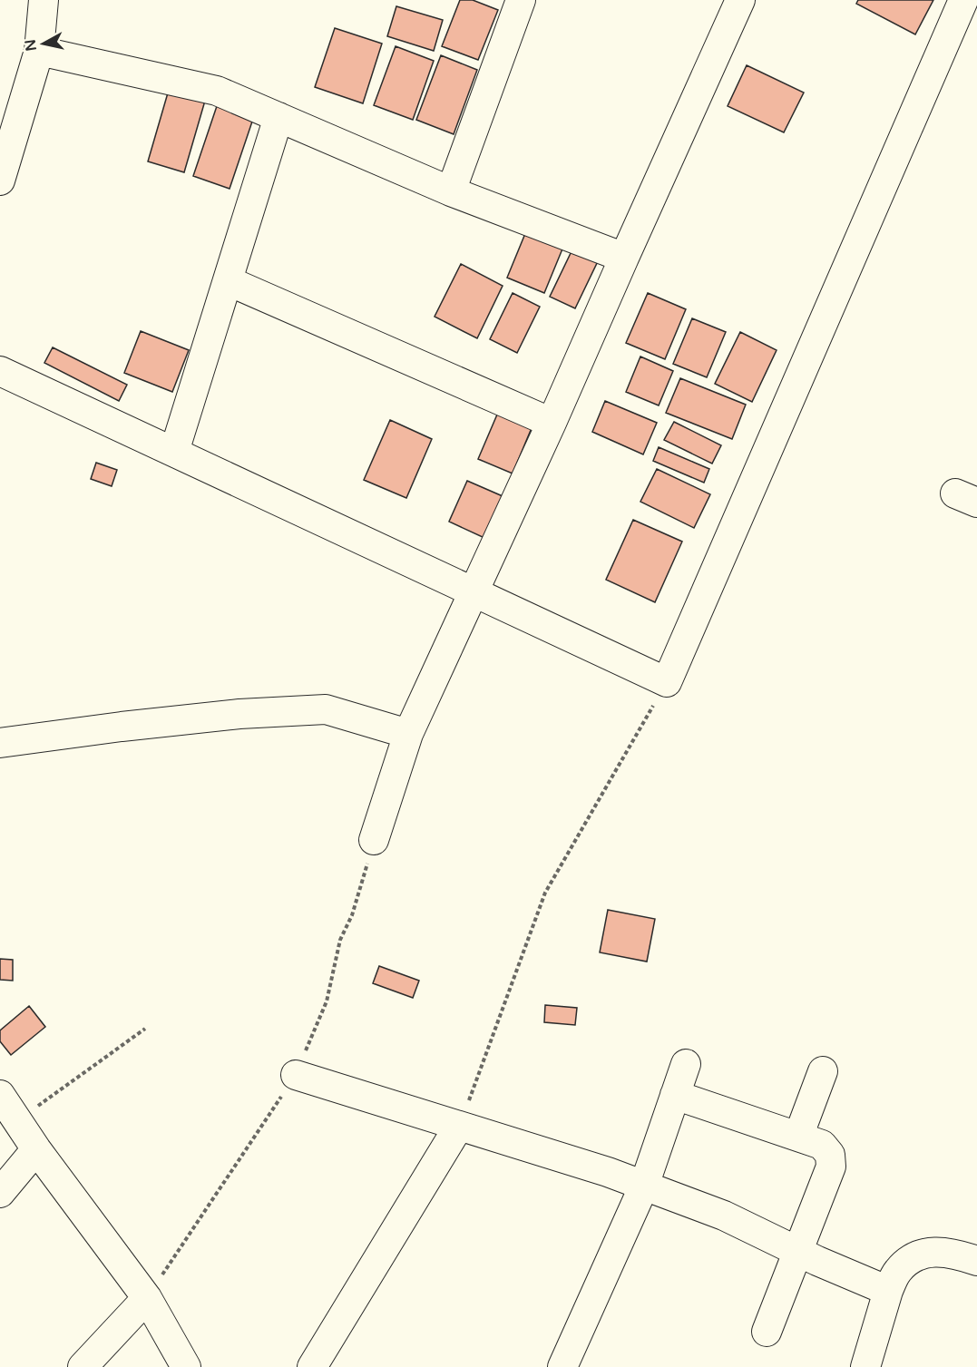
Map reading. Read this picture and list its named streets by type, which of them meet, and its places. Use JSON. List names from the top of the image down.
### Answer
{
  "north": "left"
}
